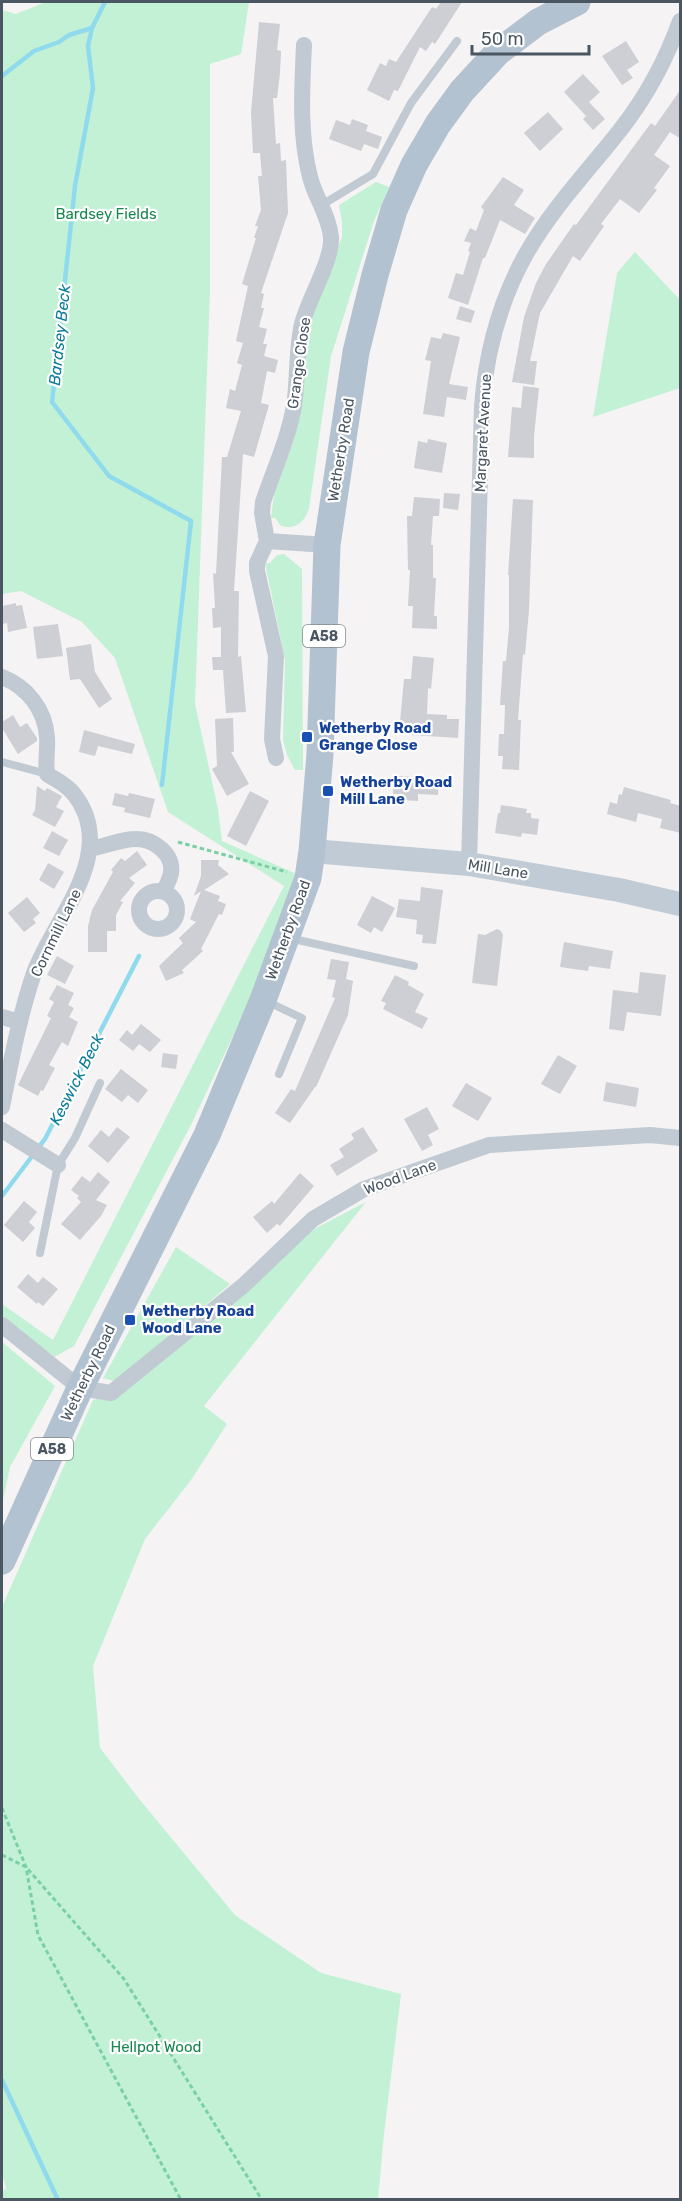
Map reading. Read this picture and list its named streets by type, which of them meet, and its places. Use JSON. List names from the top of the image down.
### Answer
{
  "streets": {
    "main road": ["Wetherby Road", "A58"],
    "street": [
      "Grange Close",
      "Margaret Avenue",
      "Mill Lane",
      "Cornmill Lane",
      "Wood Lane"
    ]
  },
  "crossings": [
    ["Margaret Avenue", "Mill Lane"],
    ["Wetherby Road", "Mill Lane"],
    ["Wetherby Road", "Wood Lane"]
  ],
  "water": ["Bardsey Beck", "Keswick Beck"],
  "parks": ["Bardsey Fields", "Hellpot Wood"],
  "places": {
    "transit": ["Wetherby Road Grange Close", "Wetherby Road Mill Lane", "Wetherby Road Wood Lane"]
  },
  "scale_bar": "50 m"
}
